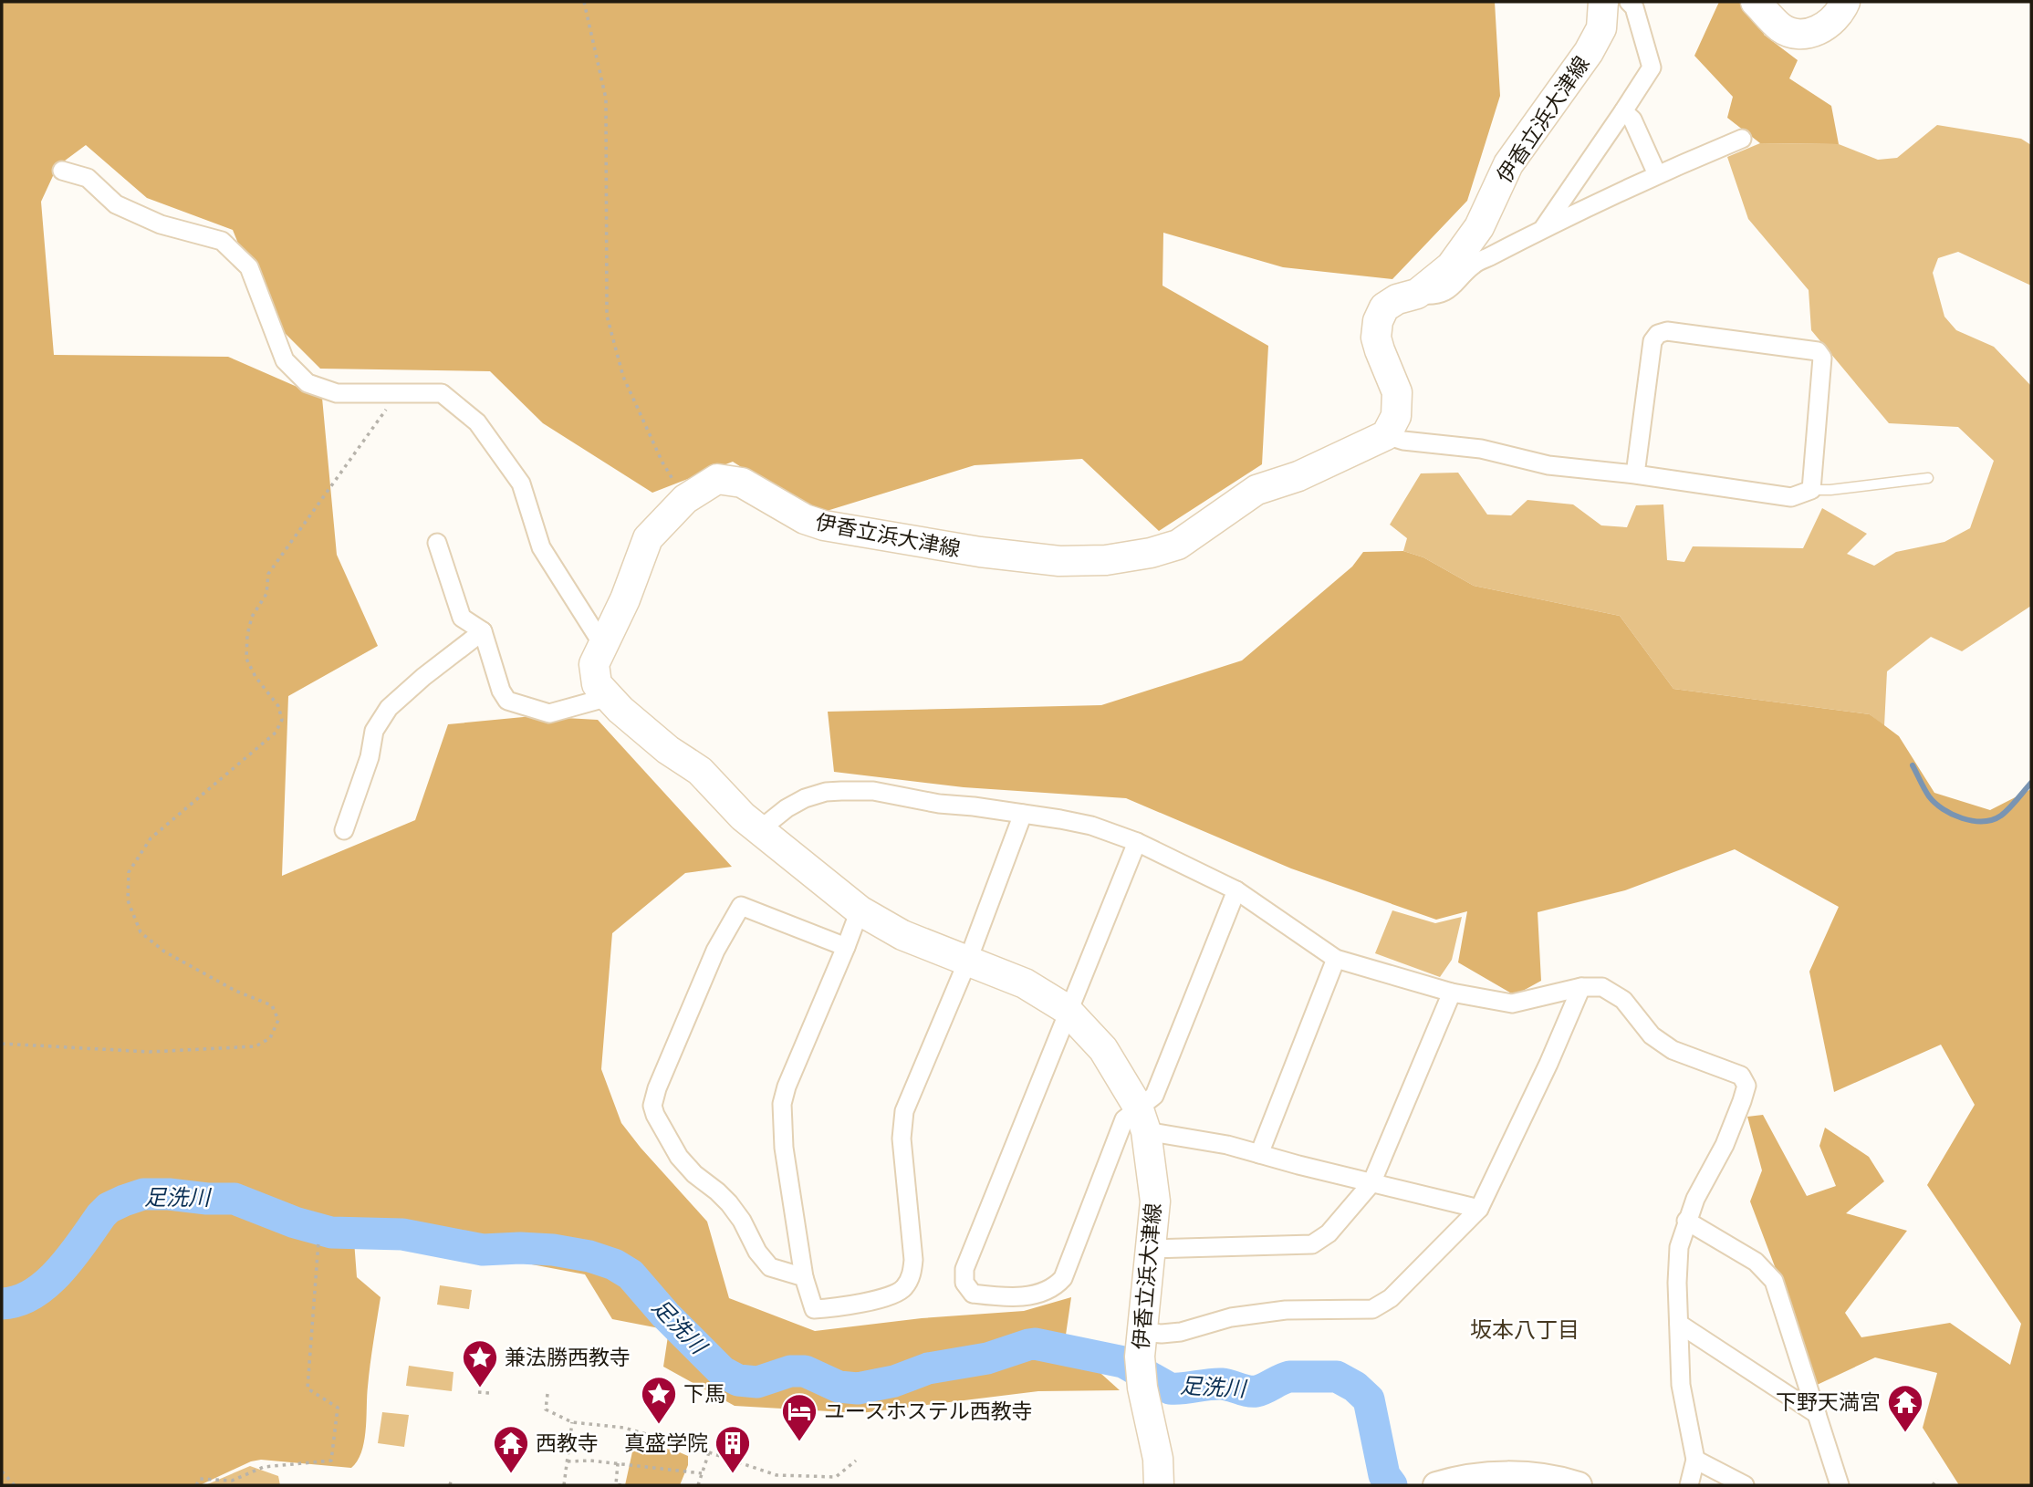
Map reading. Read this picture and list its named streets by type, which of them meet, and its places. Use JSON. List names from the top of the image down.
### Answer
{
  "streets": {
    "main road": ["伊香立浜大津線"]
  },
  "districts": ["坂本八丁目"],
  "water": ["足洗川"],
  "places": {
    "place": ["兼法勝西教寺", "下馬"],
    "temple": ["下野天満宮", "西教寺"],
    "hotel": ["ユースホステル西教寺"],
    "building": ["真盛学院"]
  }
}
